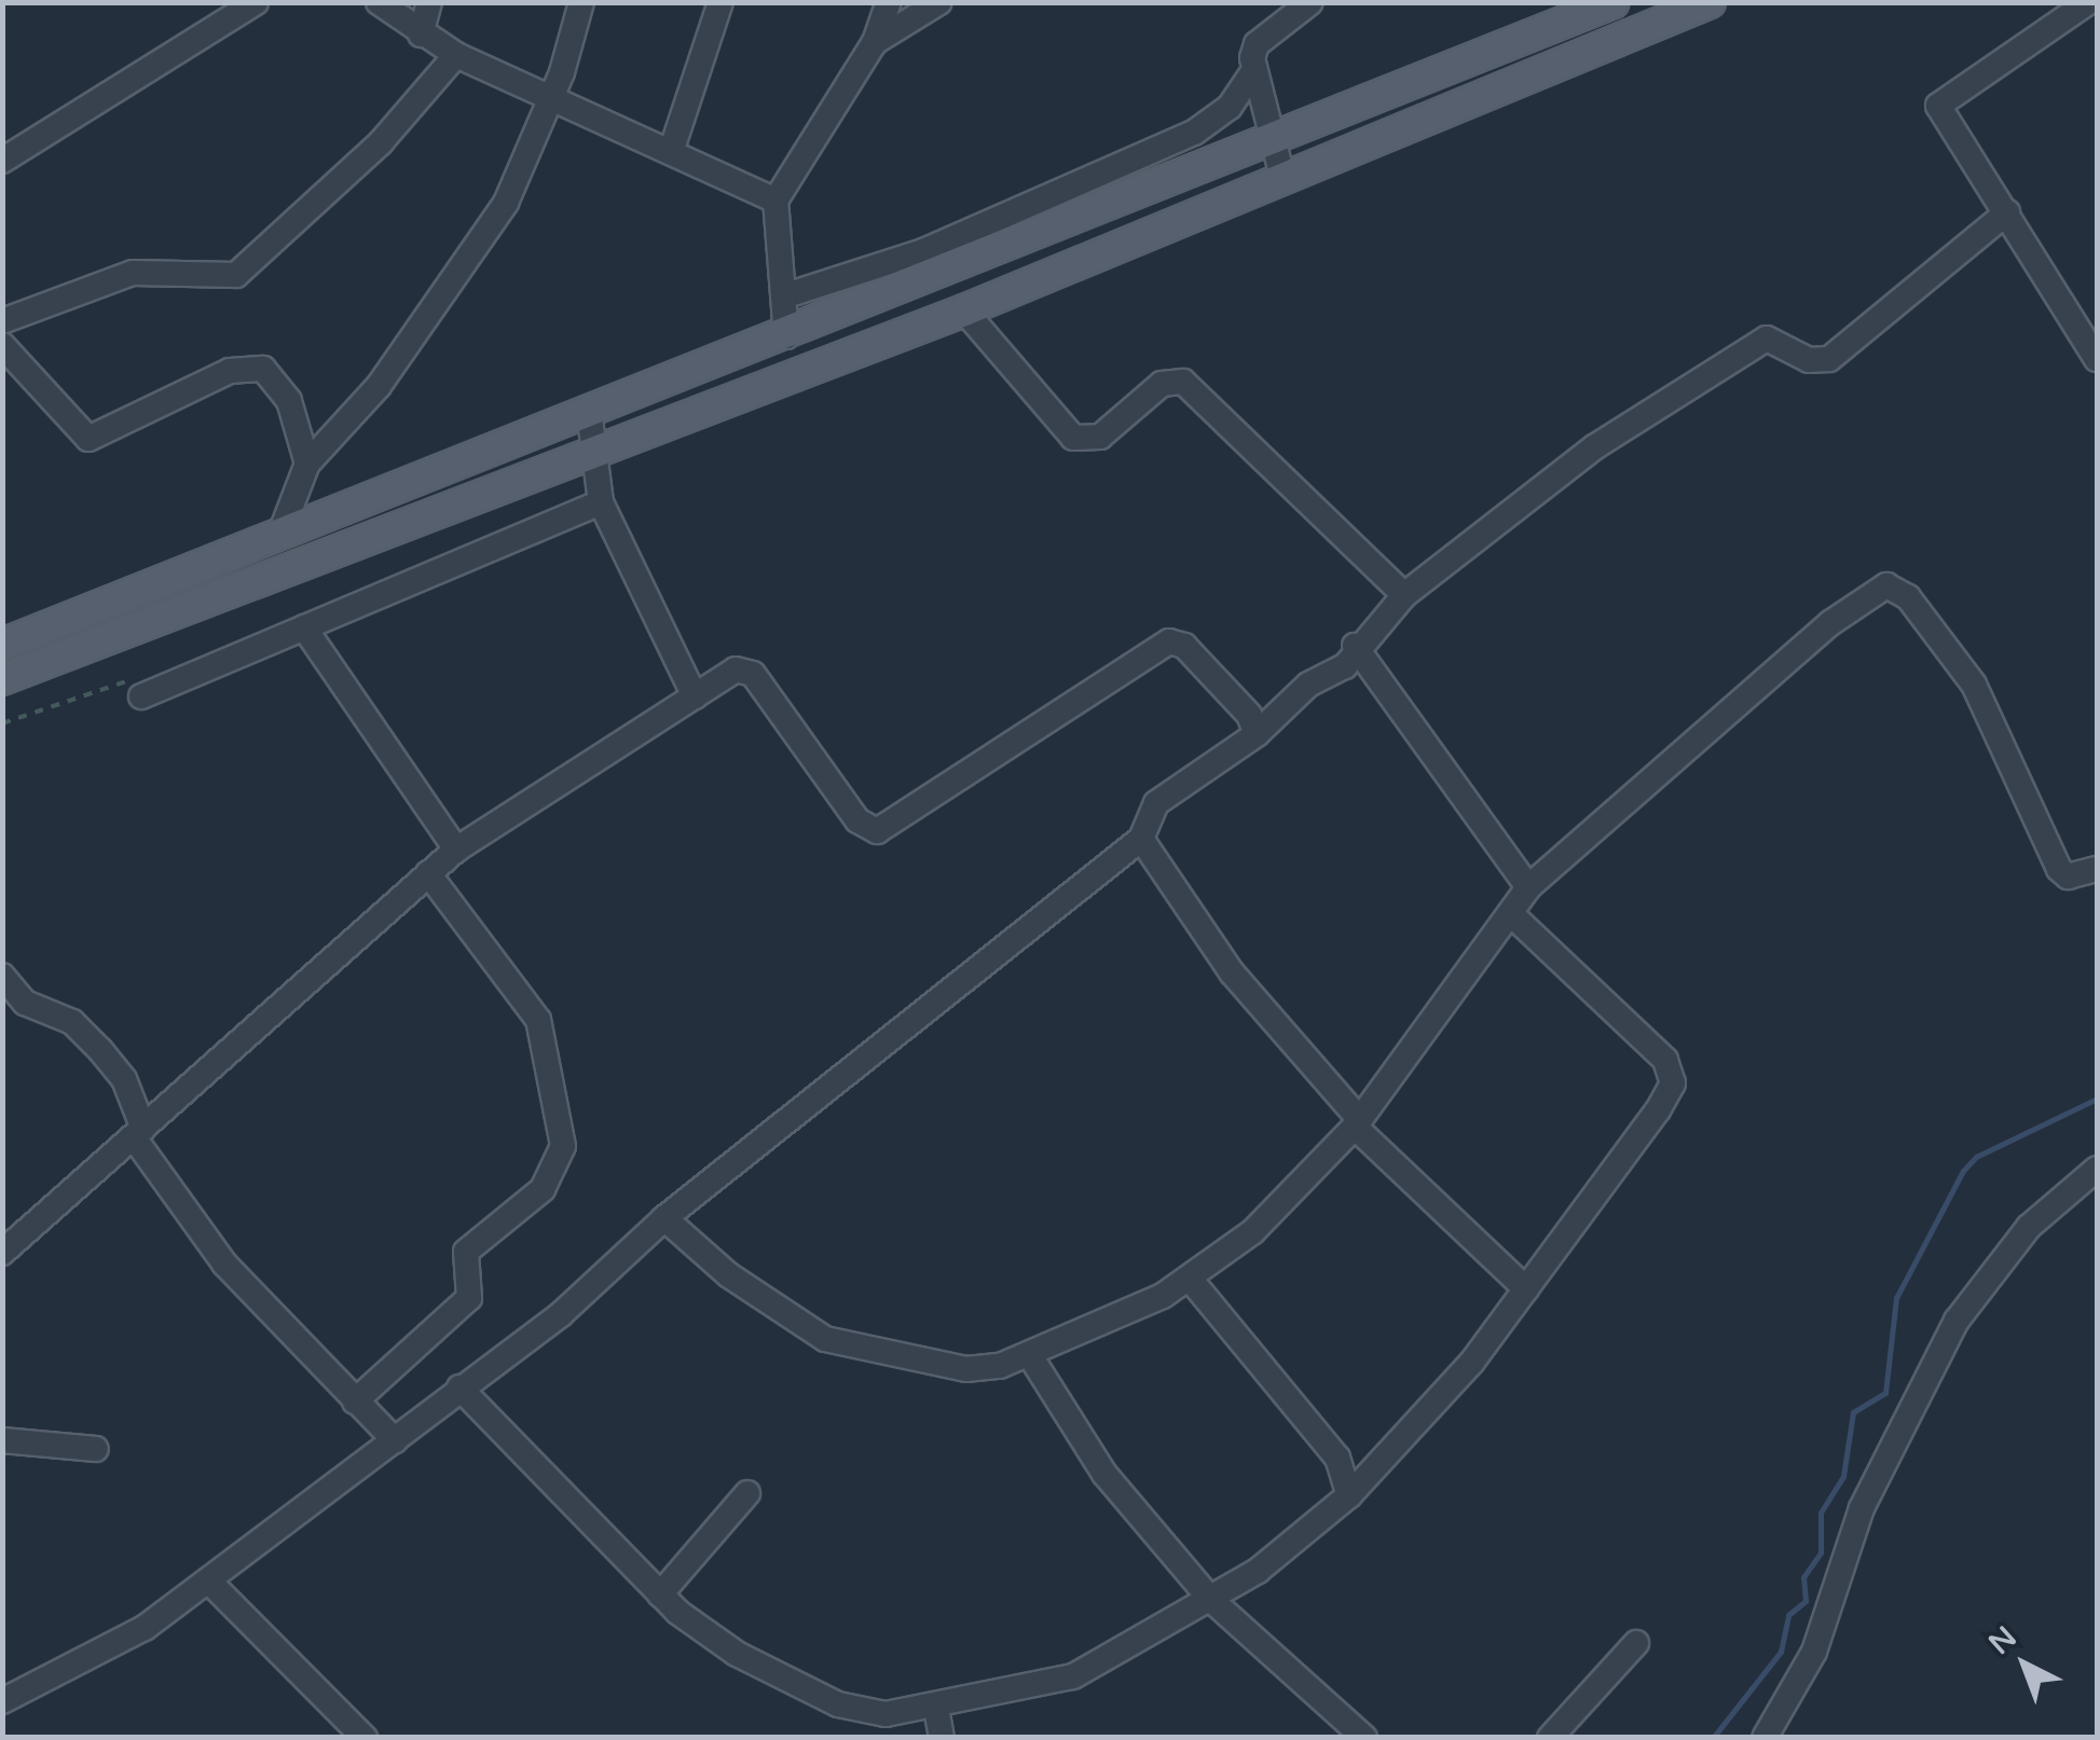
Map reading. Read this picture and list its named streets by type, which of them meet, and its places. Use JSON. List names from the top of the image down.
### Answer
{
  "north": "top left"
}
